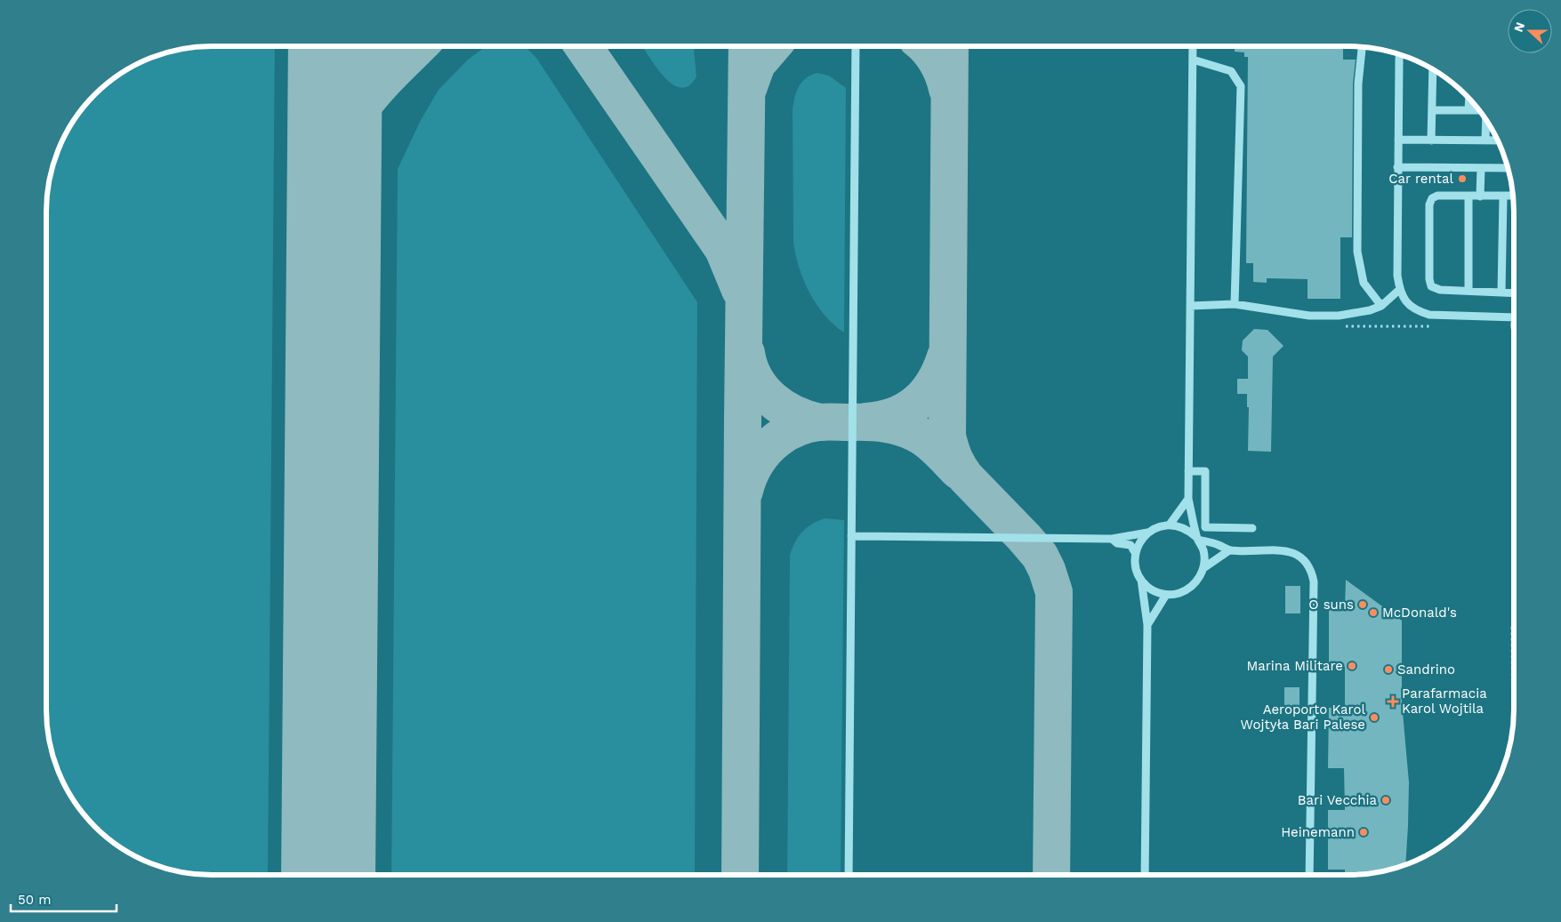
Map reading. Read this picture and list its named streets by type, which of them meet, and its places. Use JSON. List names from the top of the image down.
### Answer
{
  "places": {
    "other": [
      "Car rental",
      "O suns",
      "McDonald's",
      "Marina Militare",
      "Sandrino",
      "Aeroporto Karol Wojtyła Bari Palese",
      "Bari Vecchia",
      "Heinemann"
    ],
    "health": ["Parafarmacia Karol Wojtila"]
  },
  "scale_bar": "50 m",
  "north": "left"
}
